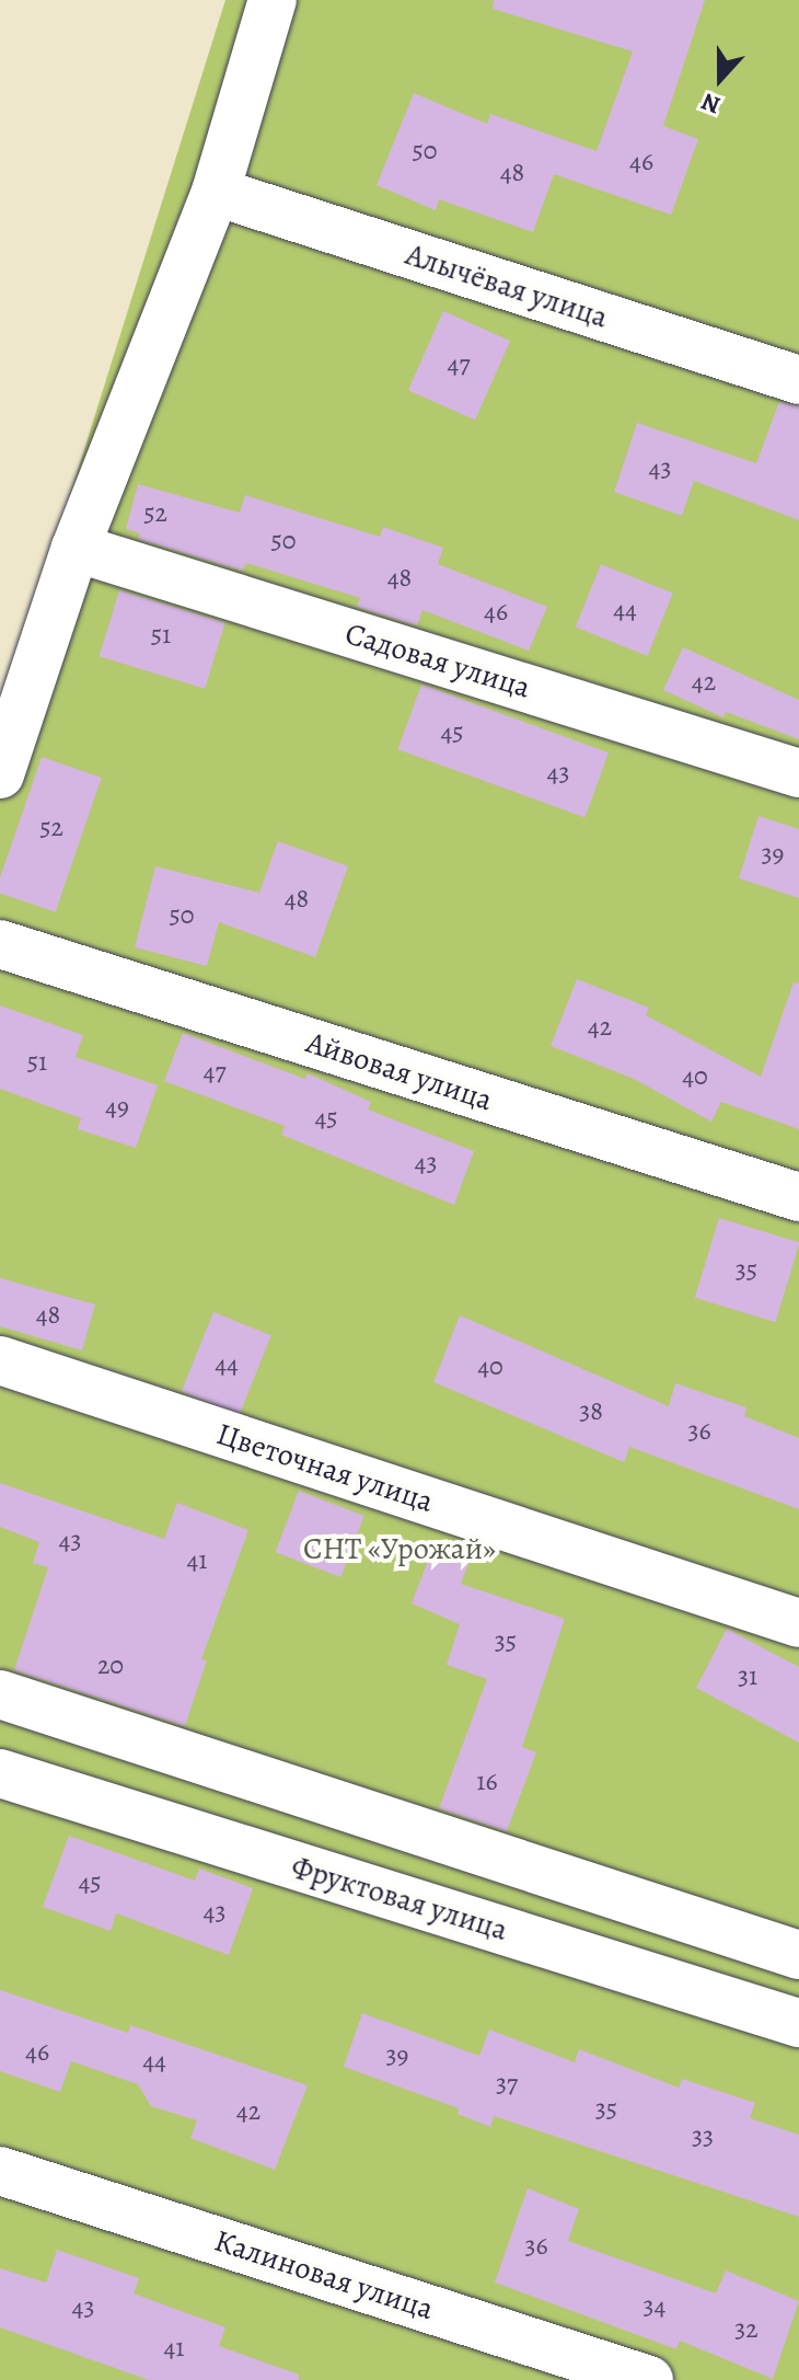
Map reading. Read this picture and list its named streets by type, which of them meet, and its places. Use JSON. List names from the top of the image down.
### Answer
{
  "streets": {
    "street": [
      "Алычёвая улица",
      "Садовая улица",
      "Айвовая улица",
      "Цветочная улица",
      "Фруктовая улица",
      "Калиновая улица"
    ]
  },
  "parks": ["СНТ «Урожай»"],
  "house_numbers": [
    "50",
    "46",
    "48",
    "47",
    "43",
    "52",
    "50",
    "48",
    "44",
    "46",
    "51",
    "42",
    "45",
    "43",
    "52",
    "39",
    "48",
    "50",
    "42",
    "51",
    "47",
    "40",
    "49",
    "45",
    "43",
    "35",
    "48",
    "44",
    "40",
    "38",
    "36",
    "43",
    "41",
    "35",
    "20",
    "31",
    "16",
    "45",
    "43",
    "46",
    "39",
    "44",
    "37",
    "35",
    "42",
    "33",
    "36",
    "34",
    "43",
    "32",
    "41"
  ],
  "north": "bottom"
}
